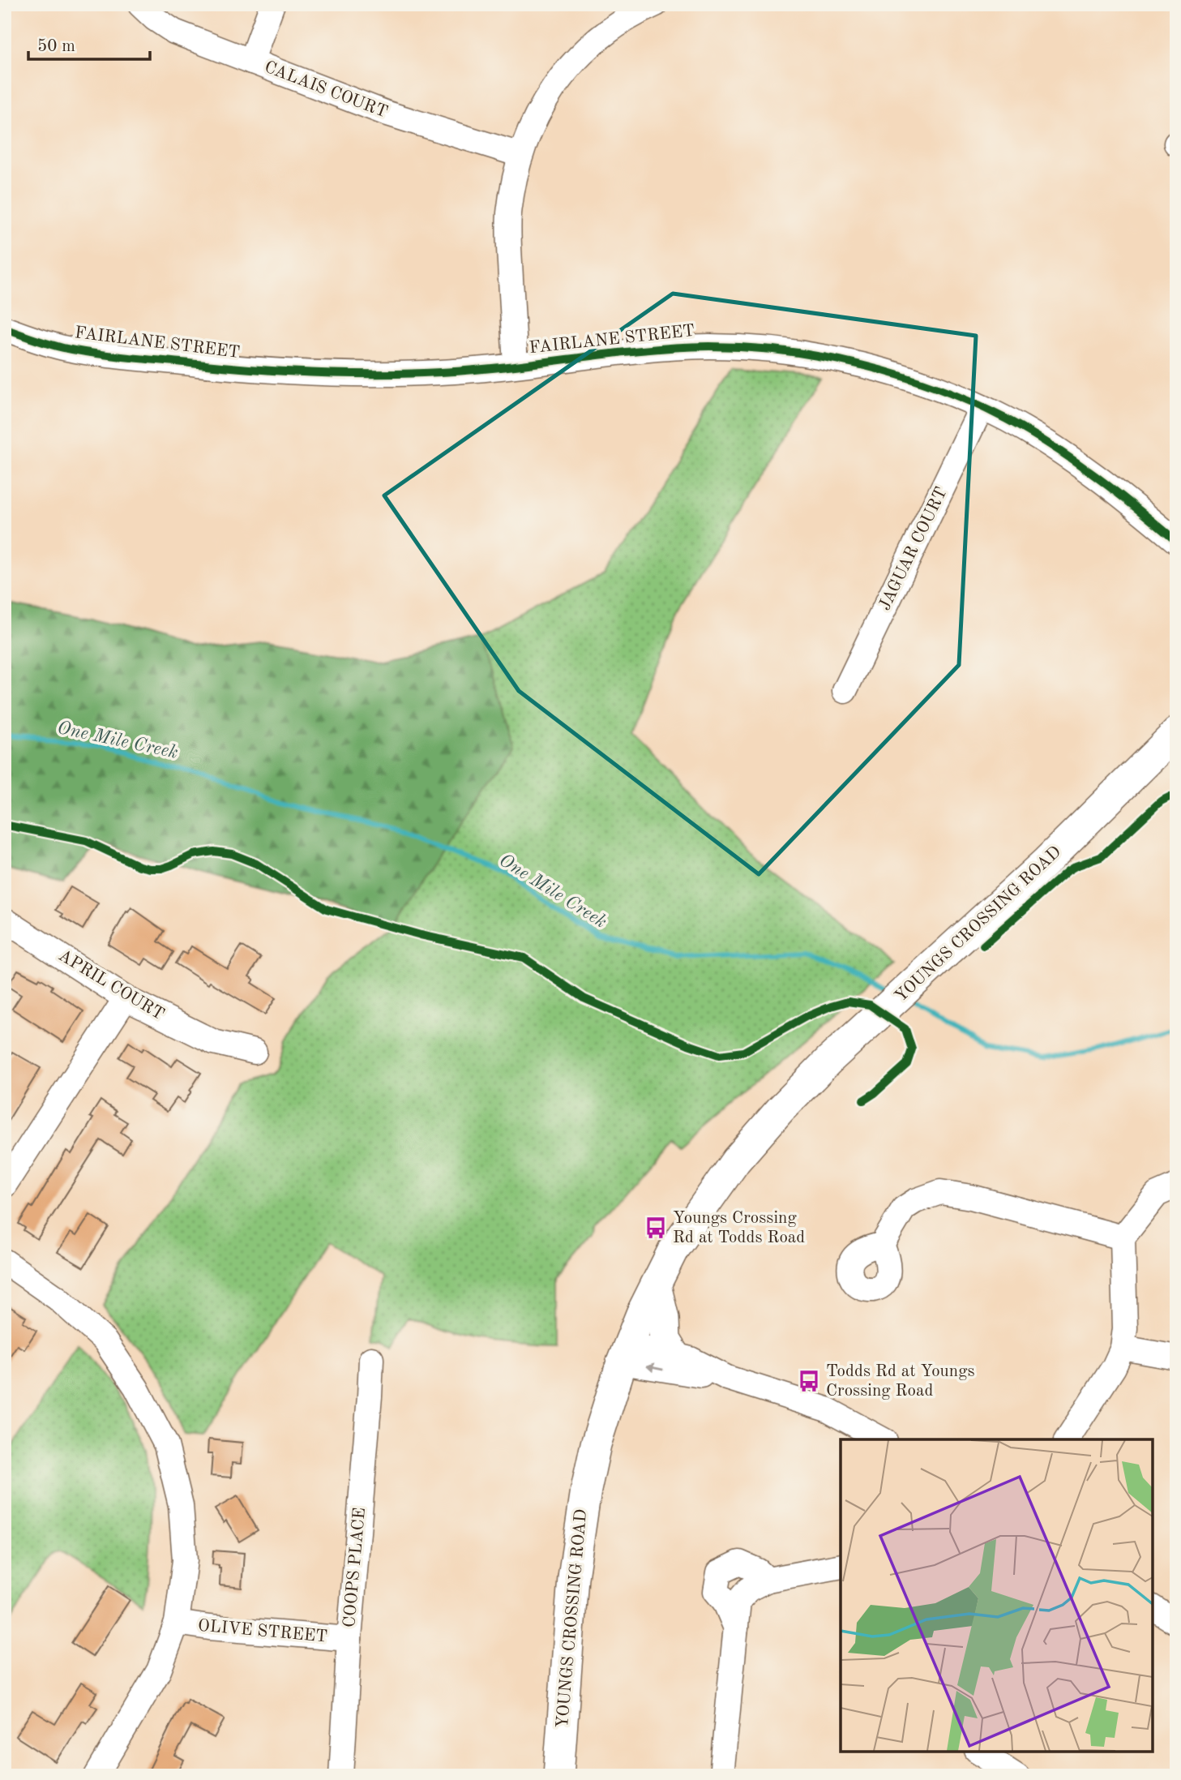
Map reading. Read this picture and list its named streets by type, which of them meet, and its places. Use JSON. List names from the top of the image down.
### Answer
{
  "streets": {
    "main road": ["YOUNGS CROSSING ROAD"],
    "street": [
      "CALAIS COURT",
      "FAIRLANE STREET",
      "JAGUAR COURT",
      "APRIL COURT",
      "COOPS PLACE",
      "OLIVE STREET"
    ]
  },
  "crossings": [
    ["FAIRLANE STREET", "JAGUAR COURT"],
    ["COOPS PLACE", "OLIVE STREET"]
  ],
  "water": ["One Mile Creek"],
  "places": {
    "bus stop": ["Youngs Crossing Rd at Todds Road", "Todds Rd at Youngs Crossing Road"]
  },
  "scale_bar": "50 m"
}
